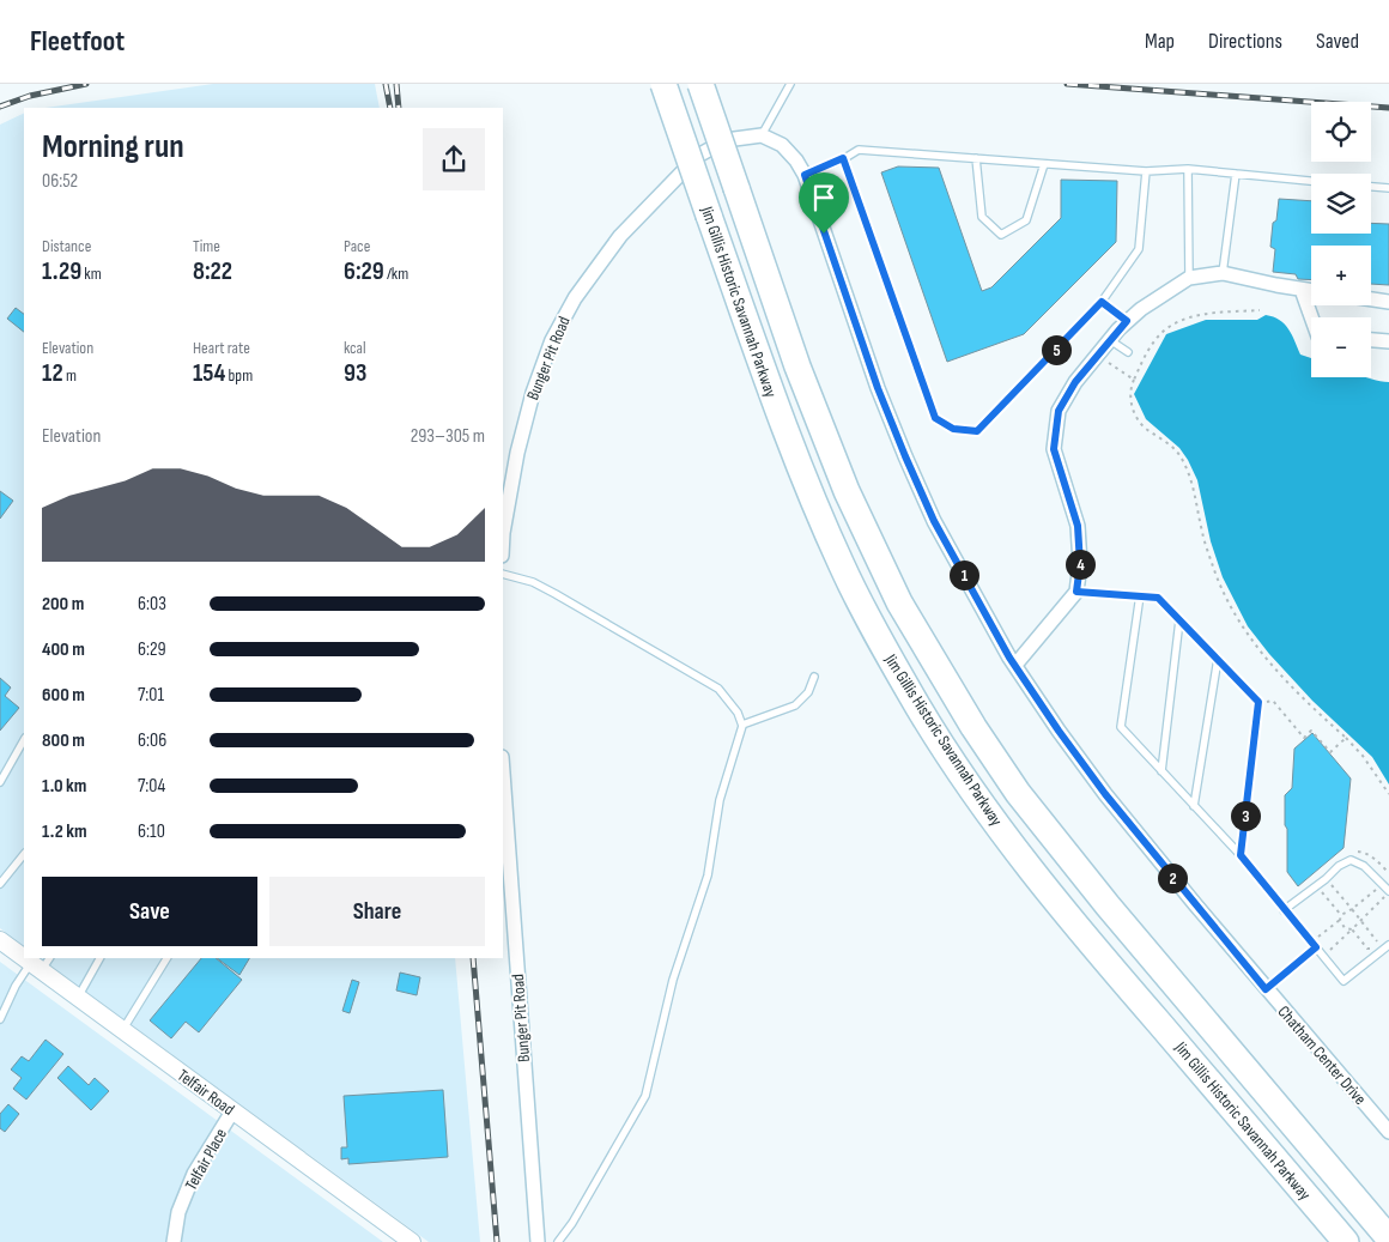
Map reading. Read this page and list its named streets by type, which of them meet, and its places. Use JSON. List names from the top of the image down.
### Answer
{
  "streets": {
    "highway": ["Jim Gillis Historic Savannah Parkway"],
    "street": [
      "Bunger Pit Road",
      "Chatham Center Drive",
      "Telfair Road",
      "Telfair Place"
    ]
  },
  "crossings": [
    ["Bunger Pit Road", "Chatham Center Drive"],
    ["Telfair Road", "Telfair Place"]
  ],
  "page": {
    "header": "Fleetfoot",
    "nav": ["Map", "Directions", "Saved"],
    "map_buttons": ["+", "−"],
    "heading": ["Morning run", "06:52"],
    "stats": [
      ["Distance", "1.29 km"],
      ["Time", "8:22"],
      ["Pace", "6:29 /km"],
      ["Elevation", "12 m"],
      ["Heart rate", "154 bpm"],
      ["kcal", "93"]
    ],
    "pins": [
      "5",
      "4",
      "1",
      "3",
      "2"
    ],
    "chart": ["Elevation", "293–305 m"],
    "list": [
      {
        "name": "200 m",
        "note": "6:03"
      },
      {
        "name": "400 m",
        "note": "6:29"
      },
      {
        "name": "600 m",
        "note": "7:01"
      },
      {
        "name": "800 m",
        "note": "6:06"
      },
      {
        "name": "1.0 km",
        "note": "7:04"
      },
      {
        "name": "1.2 km",
        "note": "6:10"
      }
    ],
    "buttons": ["Save", "Share"]
  }
}
